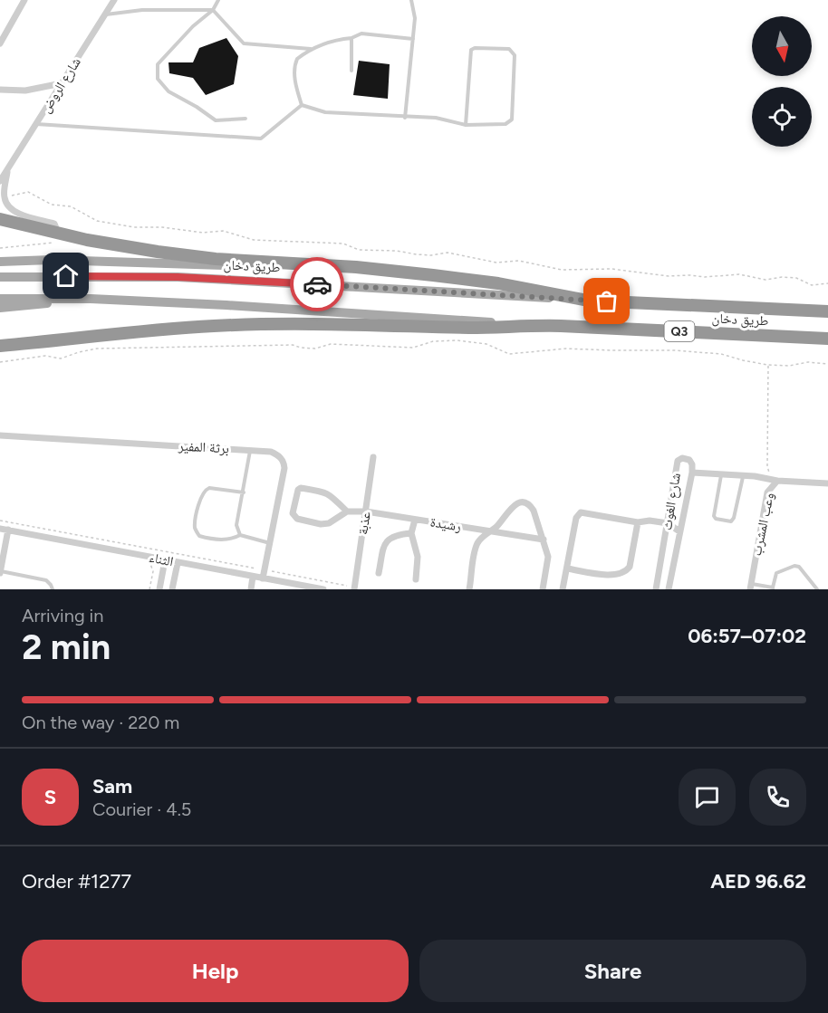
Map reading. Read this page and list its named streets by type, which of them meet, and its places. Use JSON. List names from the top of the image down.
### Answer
{
  "streets": {
    "highway": ["طريق دخان", "Q3"],
    "street": [
      "شارع الروض",
      "برثة المفير",
      "شارع الغوث",
      "عذبة",
      "رشيدة",
      "وعب المشرب",
      "الثناء"
    ]
  },
  "crossings": [
    ["برثة المفير", "الثناء"],
    ["عذبة", "رشيدة"]
  ],
  "north": "bottom",
  "page": {
    "heading": ["2 min", "Arriving in", "06:57–07:02"],
    "panel": [
      "Sam",
      "Courier · 4.5",
      "Order #1277",
      "AED 96.62"
    ],
    "bar": "On the way · 220 m",
    "round": "S",
    "buttons": ["Help", "Share"]
  }
}
